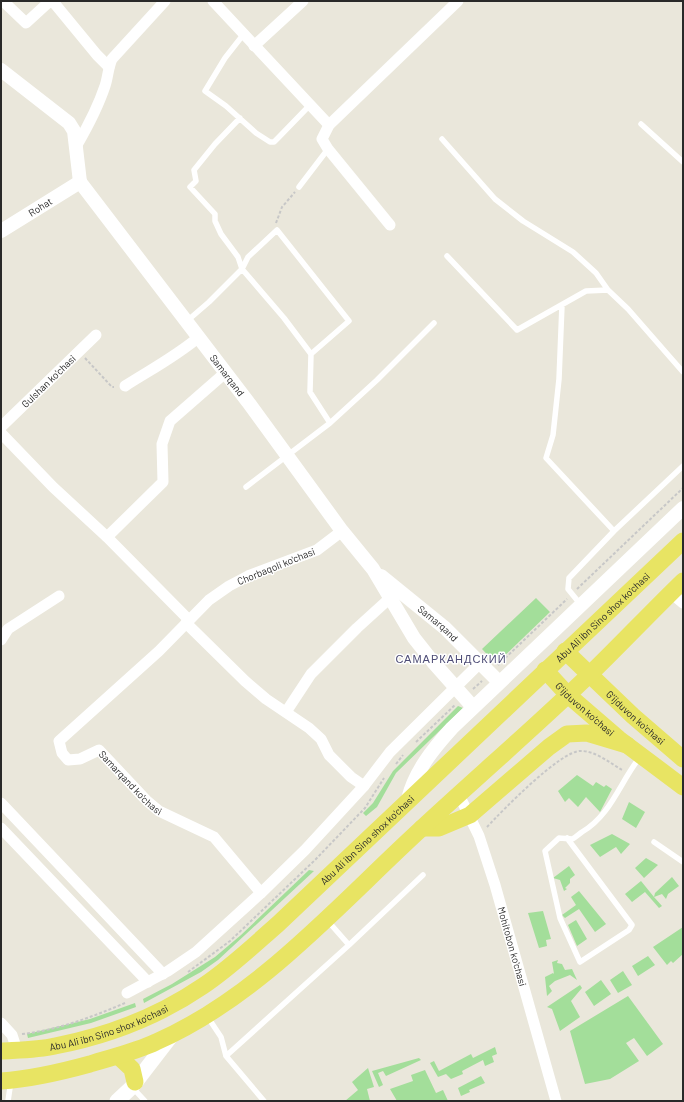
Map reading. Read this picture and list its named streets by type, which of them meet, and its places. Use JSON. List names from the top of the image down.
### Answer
{
  "streets": {
    "main road": ["Abu Ali ibn Sino shox ko'chasi", "G'ijduvon ko‘chasi", "G'ijduvon ko'chasi"],
    "street": [
      "Rohat",
      "Samarqand",
      "Gulshan ko'chasi",
      "Chorbaqoli ko'chasi",
      "Samarqand ko'chasi",
      "Mohitobon ko'chasi"
    ]
  },
  "crossings": [
    ["Rohat", "Samarqand"],
    ["Samarqand", "Chorbaqoli ko'chasi"],
    ["Chorbaqoli ko'chasi", "Samarqand ko'chasi"],
    ["Abu Ali ibn Sino shox ko'chasi", "G'ijduvon ko‘chasi"]
  ],
  "districts": ["САМАРКАНДСКИЙ"]
}
